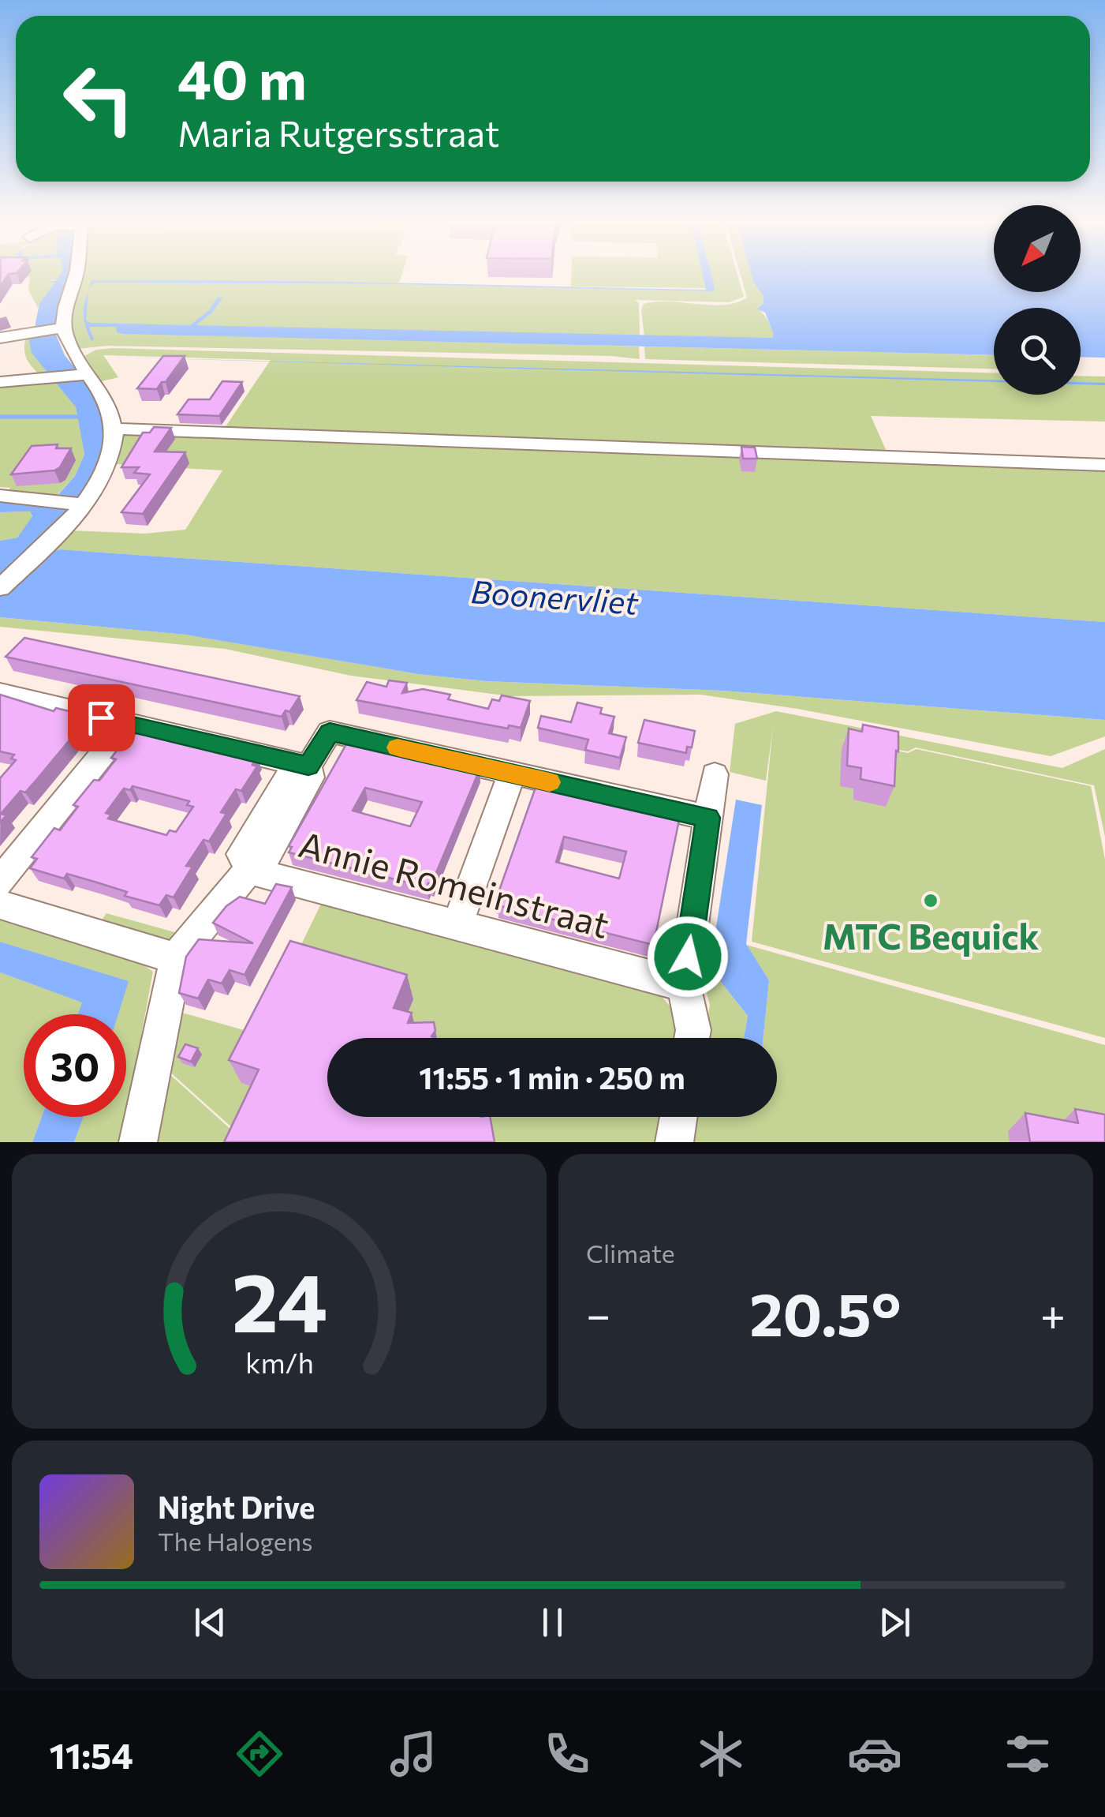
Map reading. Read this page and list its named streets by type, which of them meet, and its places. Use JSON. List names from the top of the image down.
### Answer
{
  "streets": {
    "street": ["Annie Romeinstraat"]
  },
  "water": ["Boonervliet"],
  "places": ["MTC Bequick"],
  "north": "bottom left",
  "page": {
    "turn": ["40 m", "Maria Rutgersstraat"],
    "limit": "30",
    "trip": "11:55 · 1 min · 250 m",
    "tile": "Climate",
    "heat": ["−", "20.5°", "+"],
    "song": ["Night Drive", "The Halogens"],
    "tabs": "11:54",
    "gauge": ["24", "km/h"]
  }
}
